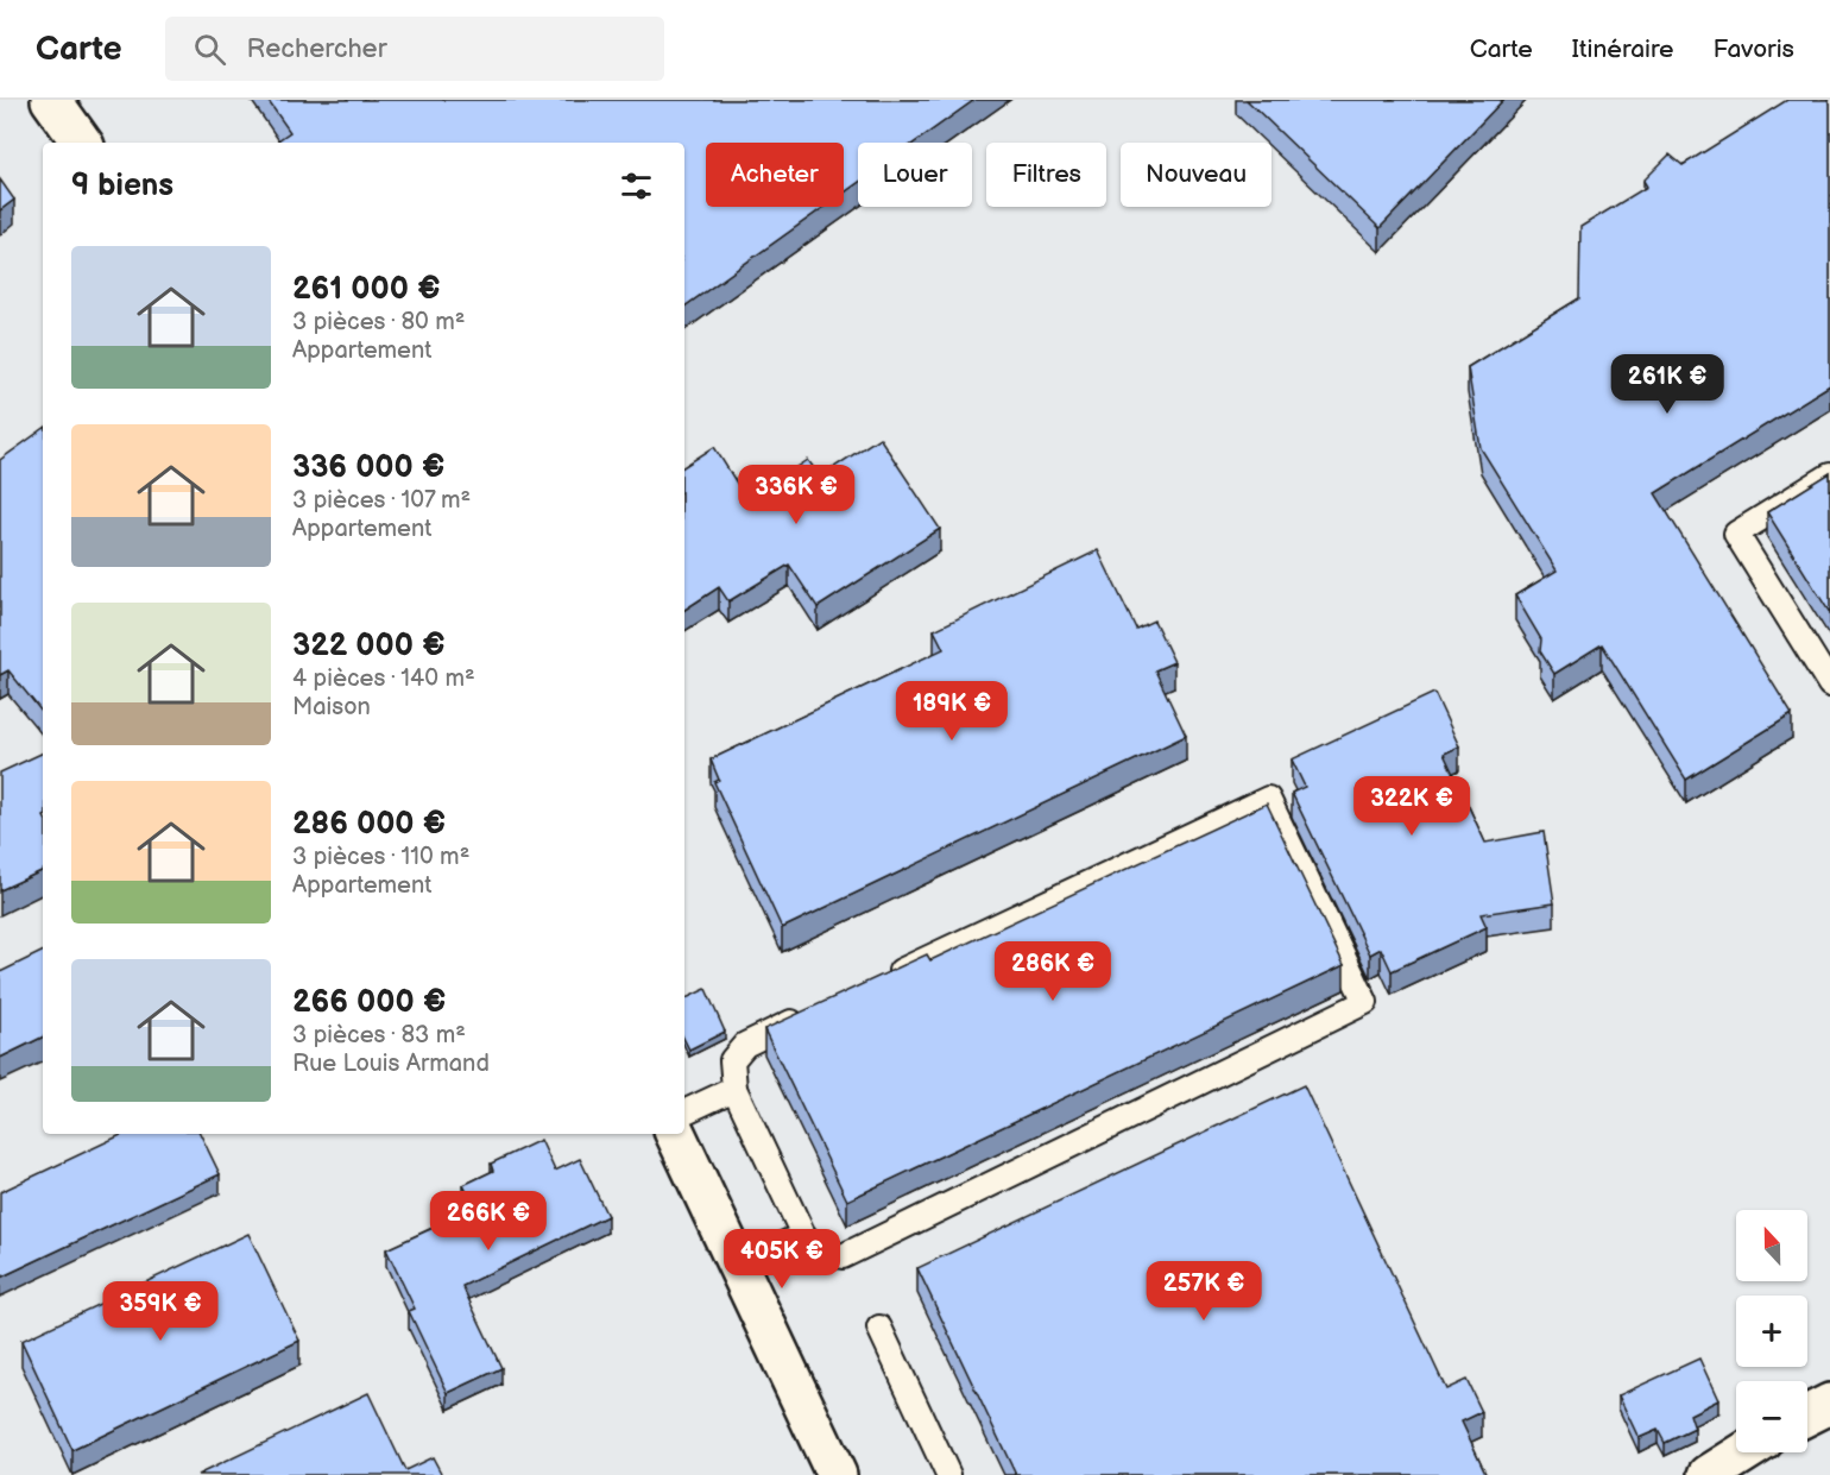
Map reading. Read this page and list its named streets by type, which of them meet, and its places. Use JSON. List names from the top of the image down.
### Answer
{
  "north": "top",
  "page": {
    "header": "Carte",
    "search": "Rechercher",
    "nav": ["Carte", "Itinéraire", "Favoris"],
    "chip": [
      "Acheter",
      "Louer",
      "Filtres",
      "Nouveau"
    ],
    "heading": "9 biens",
    "list": [
      {
        "name": "261 000 €",
        "note": "3 pièces · 80 m² · Appartement"
      },
      {
        "name": "336 000 €",
        "note": "3 pièces · 107 m² · Appartement"
      },
      {
        "name": "322 000 €",
        "note": "4 pièces · 140 m² · Maison"
      },
      {
        "name": "286 000 €",
        "note": "3 pièces · 110 m² · Appartement"
      },
      {
        "name": "266 000 €",
        "note": "3 pièces · 83 m² · Rue Louis Armand"
      }
    ],
    "price": [
      "261K €",
      "336K €",
      "189K €",
      "322K €",
      "286K €",
      "266K €",
      "405K €",
      "257K €",
      "359K €"
    ],
    "map_buttons": ["+", "−"]
  }
}
